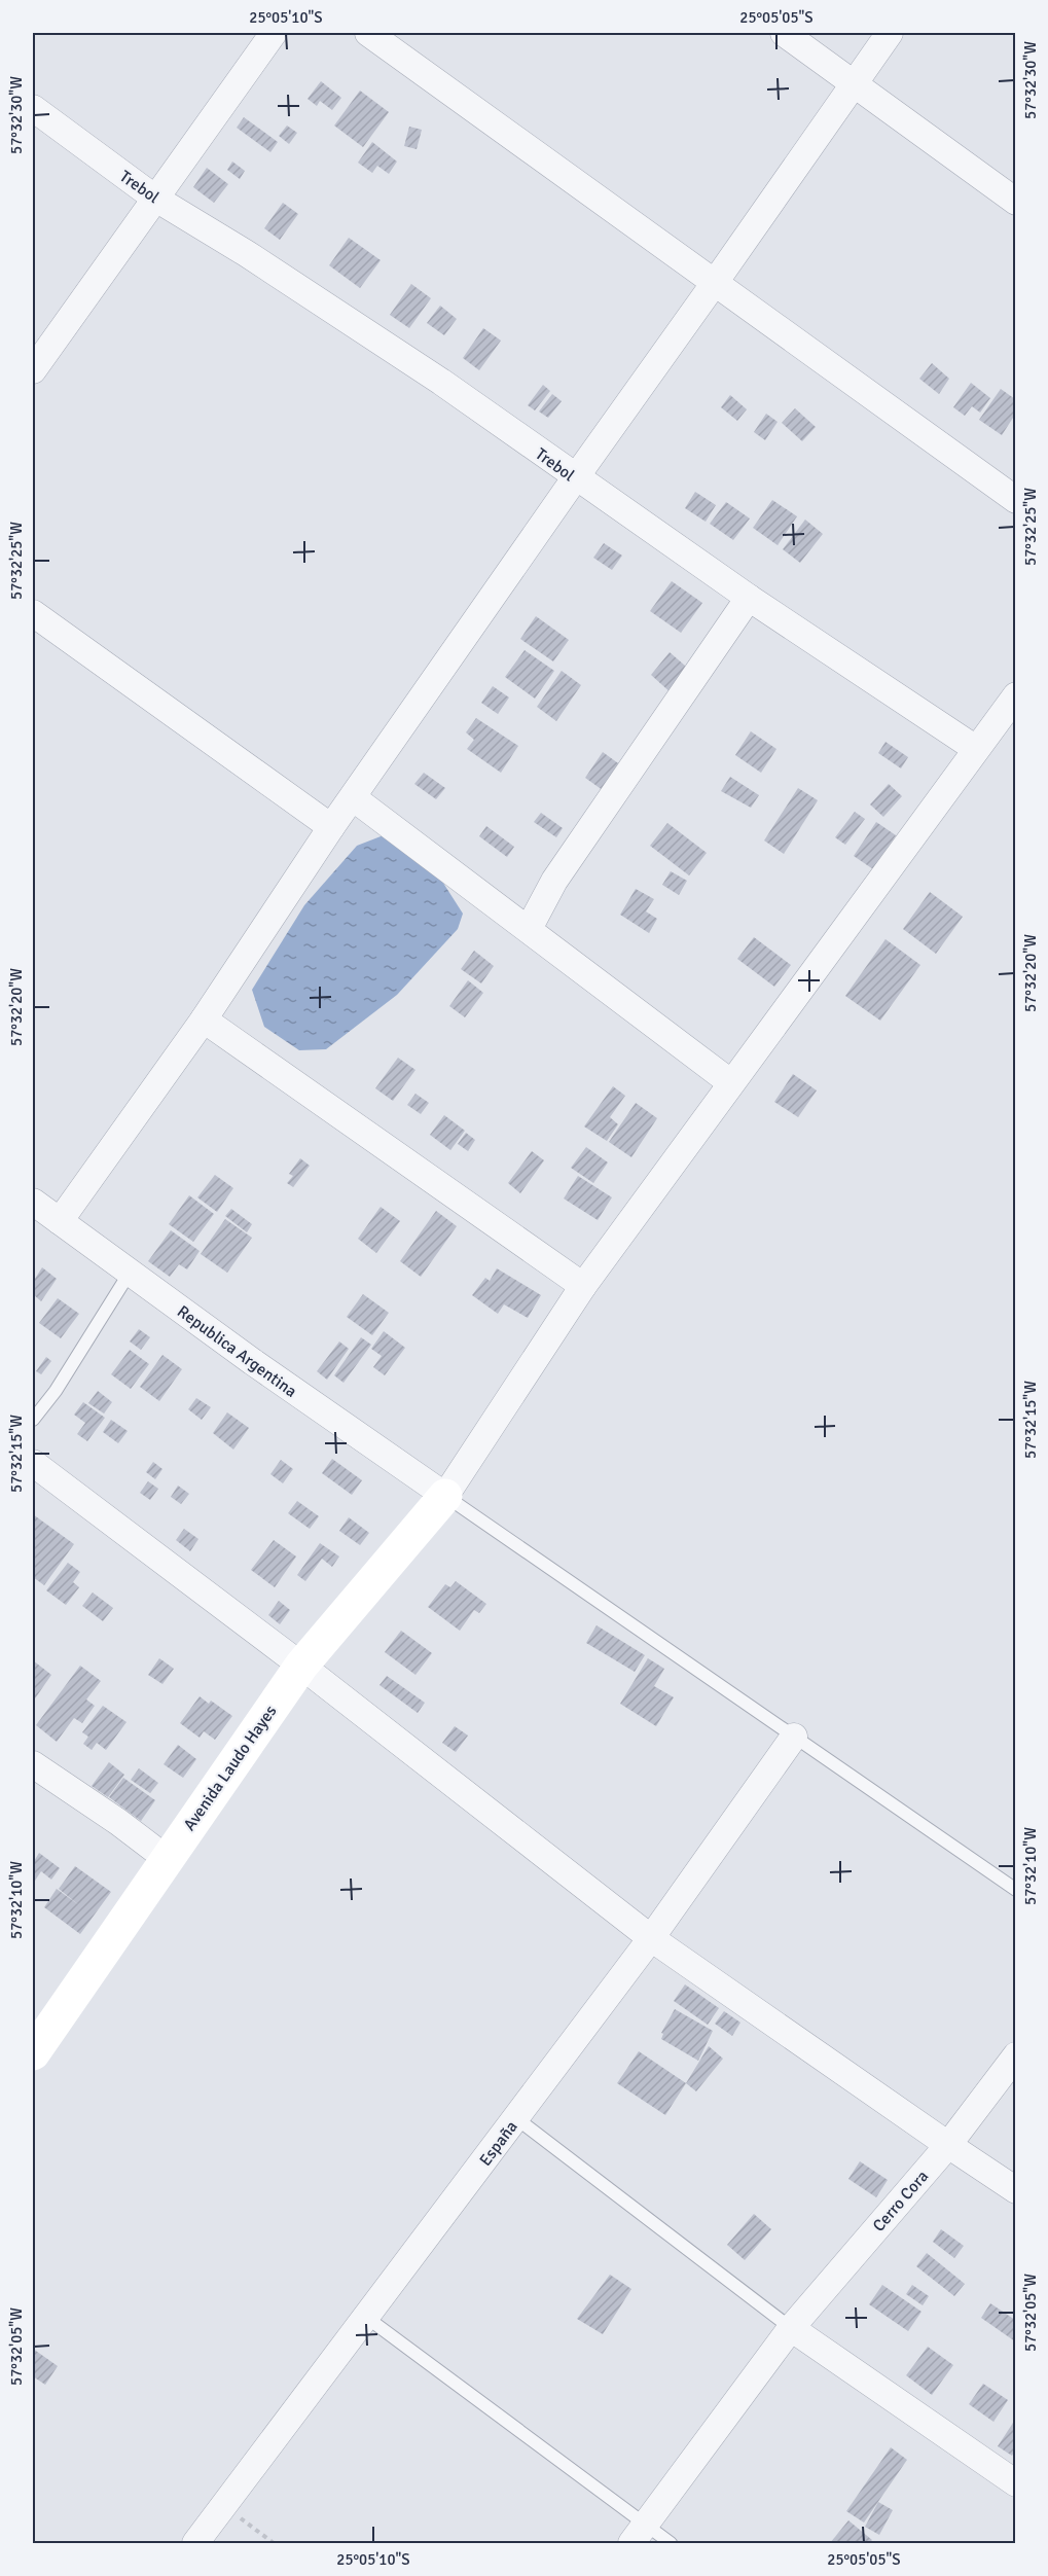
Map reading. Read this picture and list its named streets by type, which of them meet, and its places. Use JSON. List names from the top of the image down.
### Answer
{
  "streets": {
    "street": [
      "Trebol",
      "Republica Argentina",
      "Avenida Laudo Hayes",
      "España",
      "Cerro Cora"
    ]
  },
  "crossings": [
    ["Republica Argentina", "Avenida Laudo Hayes"]
  ],
  "coordinates": [
    "25°05'10\"S",
    "25°05'05\"S",
    "57°32'30\"W",
    "57°32'25\"W",
    "57°32'20\"W",
    "57°32'15\"W",
    "57°32'10\"W",
    "57°32'05\"W"
  ]
}
